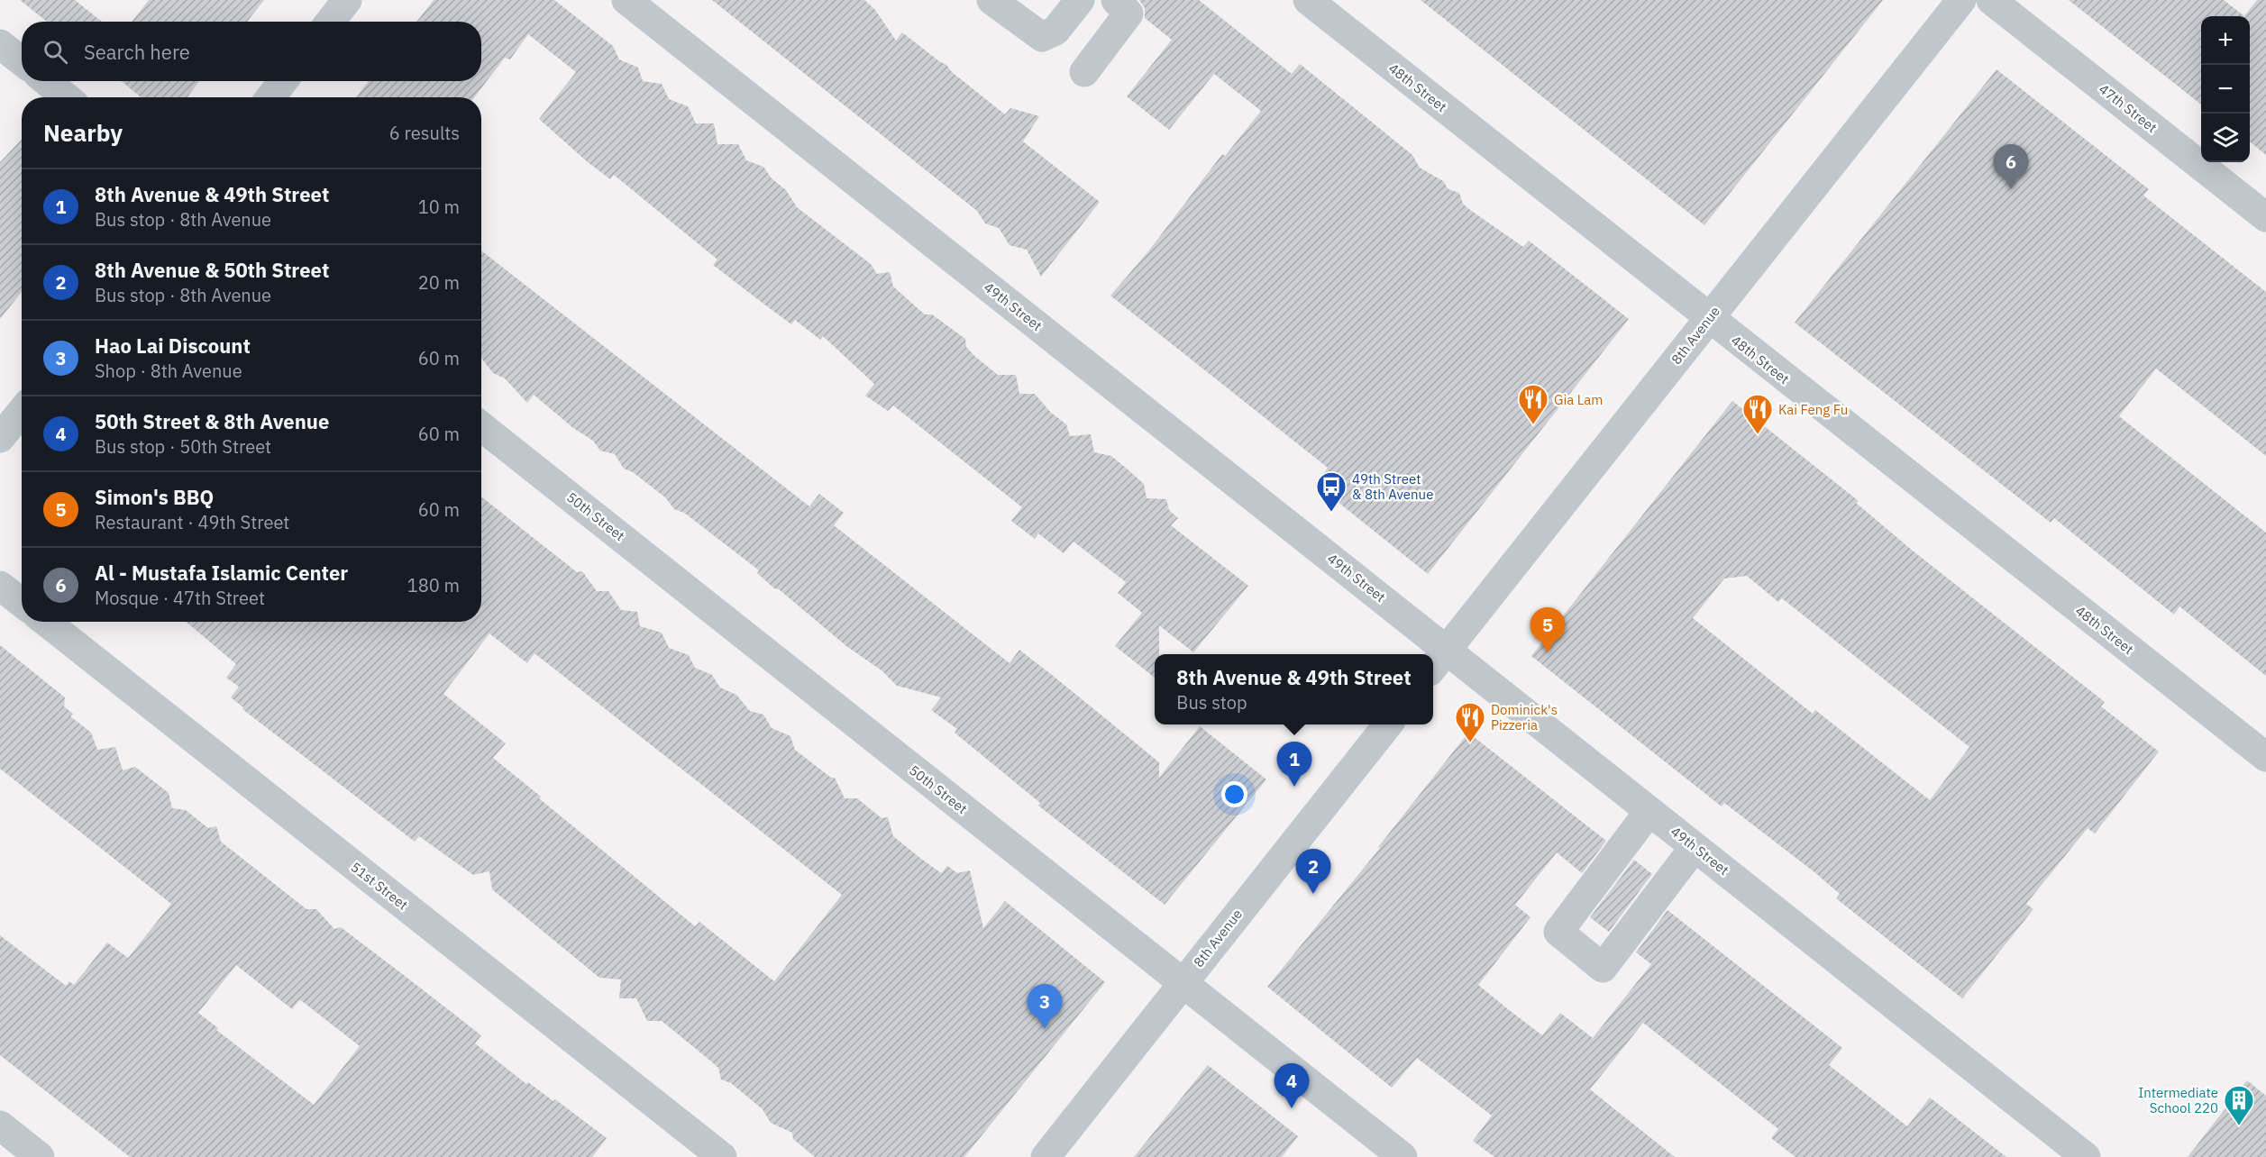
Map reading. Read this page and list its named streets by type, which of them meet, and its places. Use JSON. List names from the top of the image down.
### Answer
{
  "streets": {
    "street": [
      "48th Street",
      "47th Street",
      "49th Street",
      "8th Avenue",
      "50th Street",
      "51st Street"
    ]
  },
  "crossings": [
    ["48th Street", "8th Avenue"],
    ["49th Street", "8th Avenue"],
    ["8th Avenue", "50th Street"]
  ],
  "places": {
    "restaurant": ["Gia Lam", "Kai Feng Fu", "Dominick's Pizzeria"],
    "bus stop": ["49th Street & 8th Avenue"],
    "building": ["Intermediate School 220"]
  },
  "page": {
    "map_buttons": ["+", "−"],
    "search": "Search here",
    "heading": ["Nearby", "6 results"],
    "pins": [
      "6",
      "5",
      "1",
      "2",
      "3",
      "4"
    ],
    "list": [
      {
        "mark": "1",
        "name": "8th Avenue & 49th Street",
        "note": "Bus stop · 8th Avenue",
        "value": "10 m"
      },
      {
        "mark": "2",
        "name": "8th Avenue & 50th Street",
        "note": "Bus stop · 8th Avenue",
        "value": "20 m"
      },
      {
        "mark": "3",
        "name": "Hao Lai Discount",
        "note": "Shop · 8th Avenue",
        "value": "60 m"
      },
      {
        "mark": "4",
        "name": "50th Street & 8th Avenue",
        "note": "Bus stop · 50th Street",
        "value": "60 m"
      },
      {
        "mark": "5",
        "name": "Simon's BBQ",
        "note": "Restaurant · 49th Street",
        "value": "60 m"
      },
      {
        "mark": "6",
        "name": "Al - Mustafa Islamic Center",
        "note": "Mosque · 47th Street",
        "value": "180 m"
      }
    ],
    "popup": ["8th Avenue & 49th Street", "Bus stop"]
  }
}
